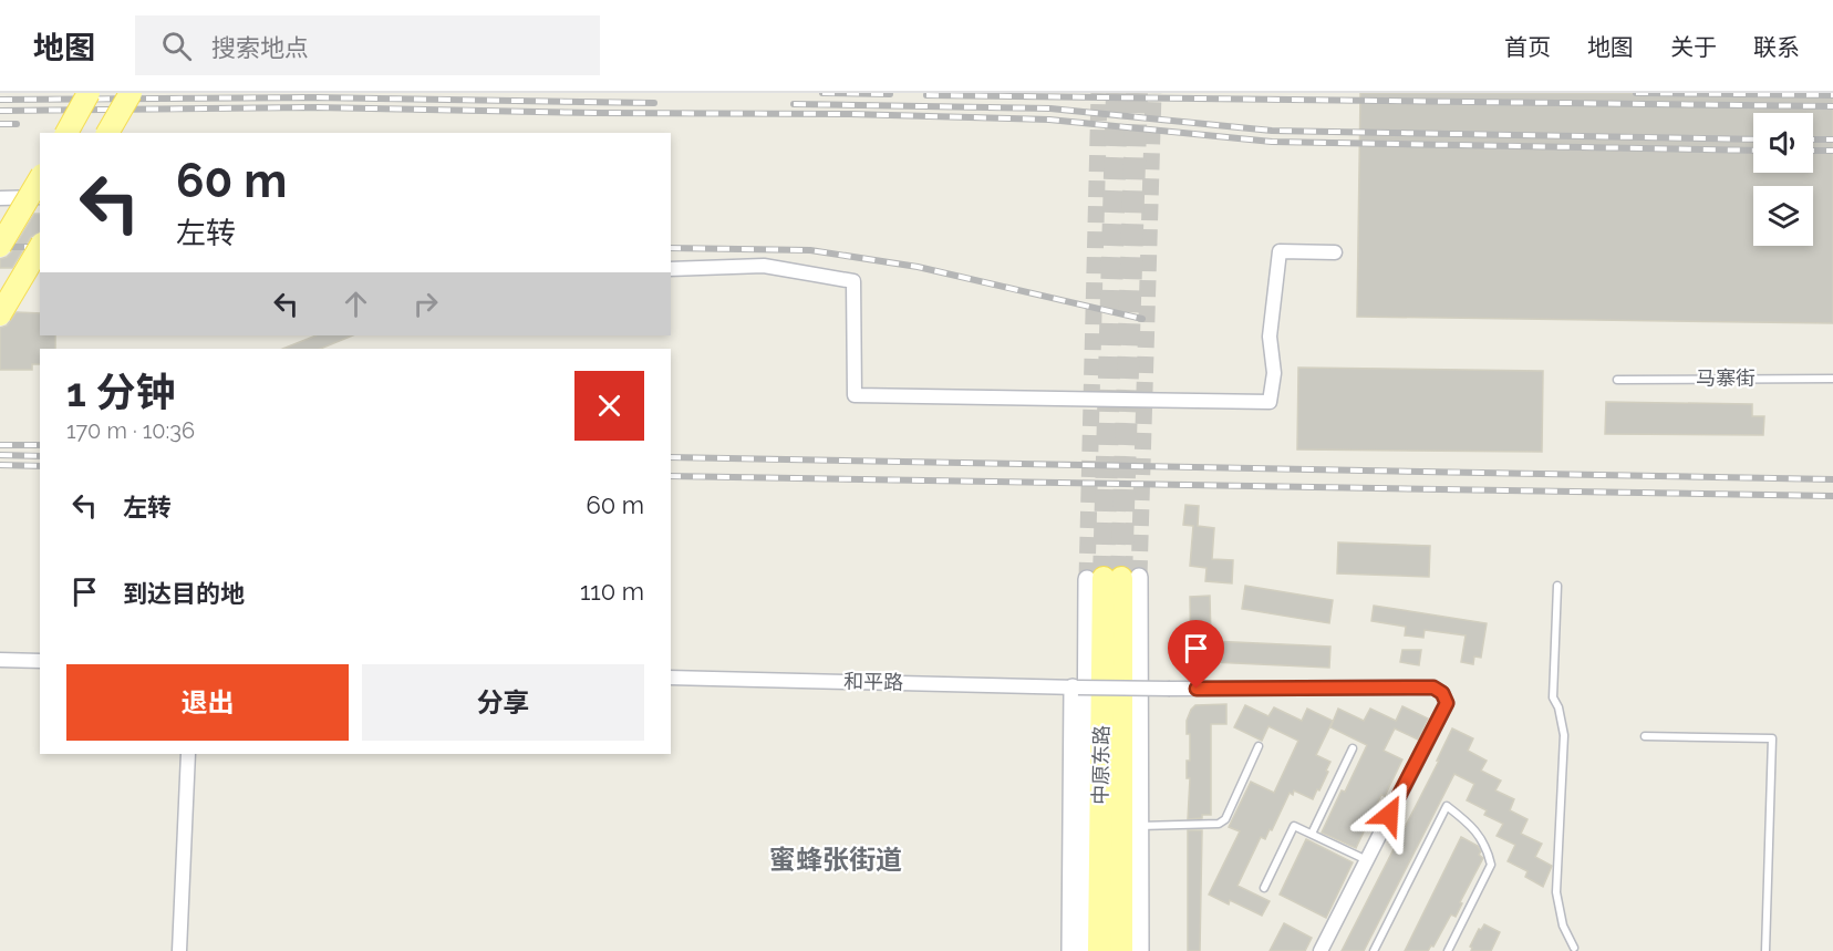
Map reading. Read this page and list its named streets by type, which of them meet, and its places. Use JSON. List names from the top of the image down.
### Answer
{
  "streets": {
    "main road": ["中原东路"],
    "street": ["和平路"],
    "lane": ["马寨街"]
  },
  "districts": ["蜜蜂张街道"],
  "page": {
    "header": "地图",
    "search": "搜索地点",
    "nav": [
      "首页",
      "地图",
      "关于",
      "联系"
    ],
    "turn": ["60 m", "左转"],
    "heading": ["1 分钟", "170 m · 10:36"],
    "list": [
      {
        "name": "左转",
        "value": "60 m"
      },
      {
        "name": "到达目的地",
        "value": "110 m"
      }
    ],
    "buttons": ["退出", "分享"]
  }
}
